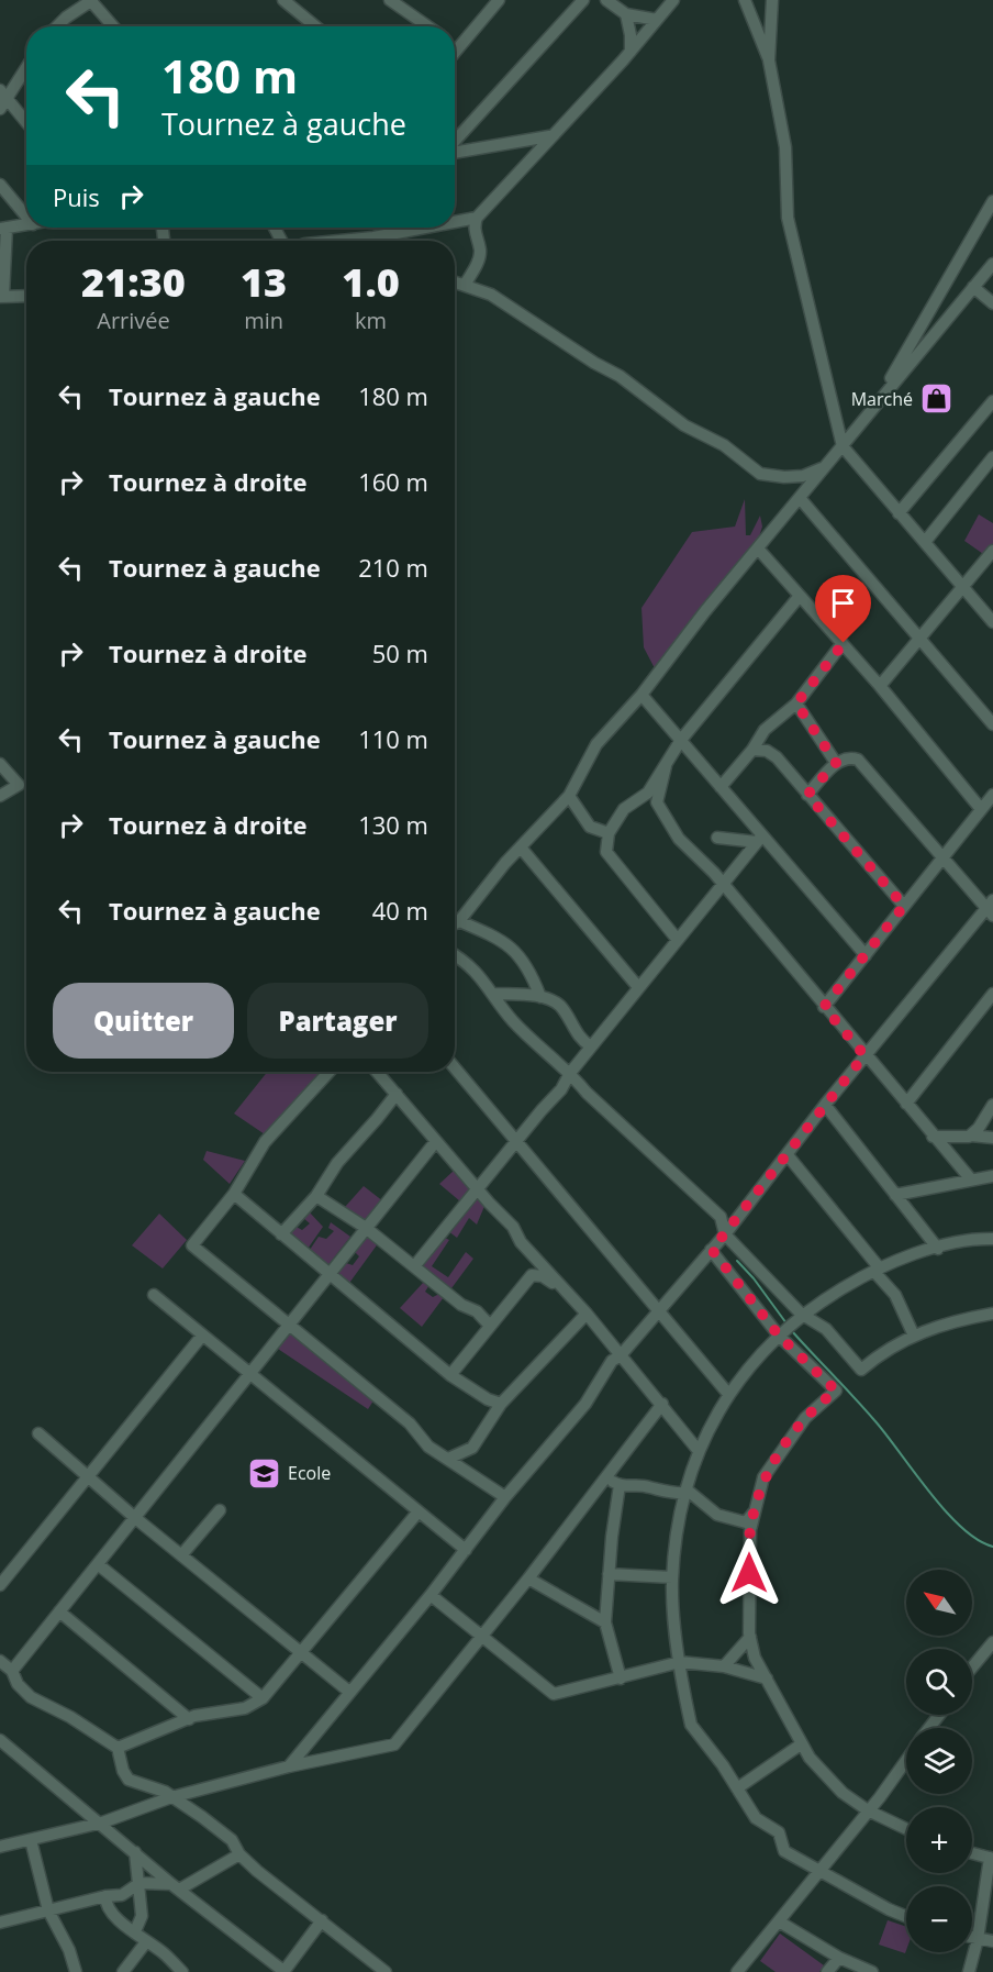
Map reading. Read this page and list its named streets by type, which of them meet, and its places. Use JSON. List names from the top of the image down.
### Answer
{
  "places": {
    "shop": ["Marché"],
    "school or university": ["Ecole"]
  },
  "north": "top left",
  "page": {
    "turn": ["180 m", "Tournez à gauche"],
    "then": "Puis",
    "eta": [
      "21:30",
      "Arrivée",
      "13",
      "min",
      "1.0",
      "km"
    ],
    "list": [
      {
        "name": "Tournez à gauche",
        "value": "180 m"
      },
      {
        "name": "Tournez à droite",
        "value": "160 m"
      },
      {
        "name": "Tournez à gauche",
        "value": "210 m"
      },
      {
        "name": "Tournez à droite",
        "value": "50 m"
      },
      {
        "name": "Tournez à gauche",
        "value": "110 m"
      },
      {
        "name": "Tournez à droite",
        "value": "130 m"
      },
      {
        "name": "Tournez à gauche",
        "value": "40 m"
      }
    ],
    "buttons": ["Quitter", "Partager"],
    "map_buttons": ["+", "−"]
  }
}
